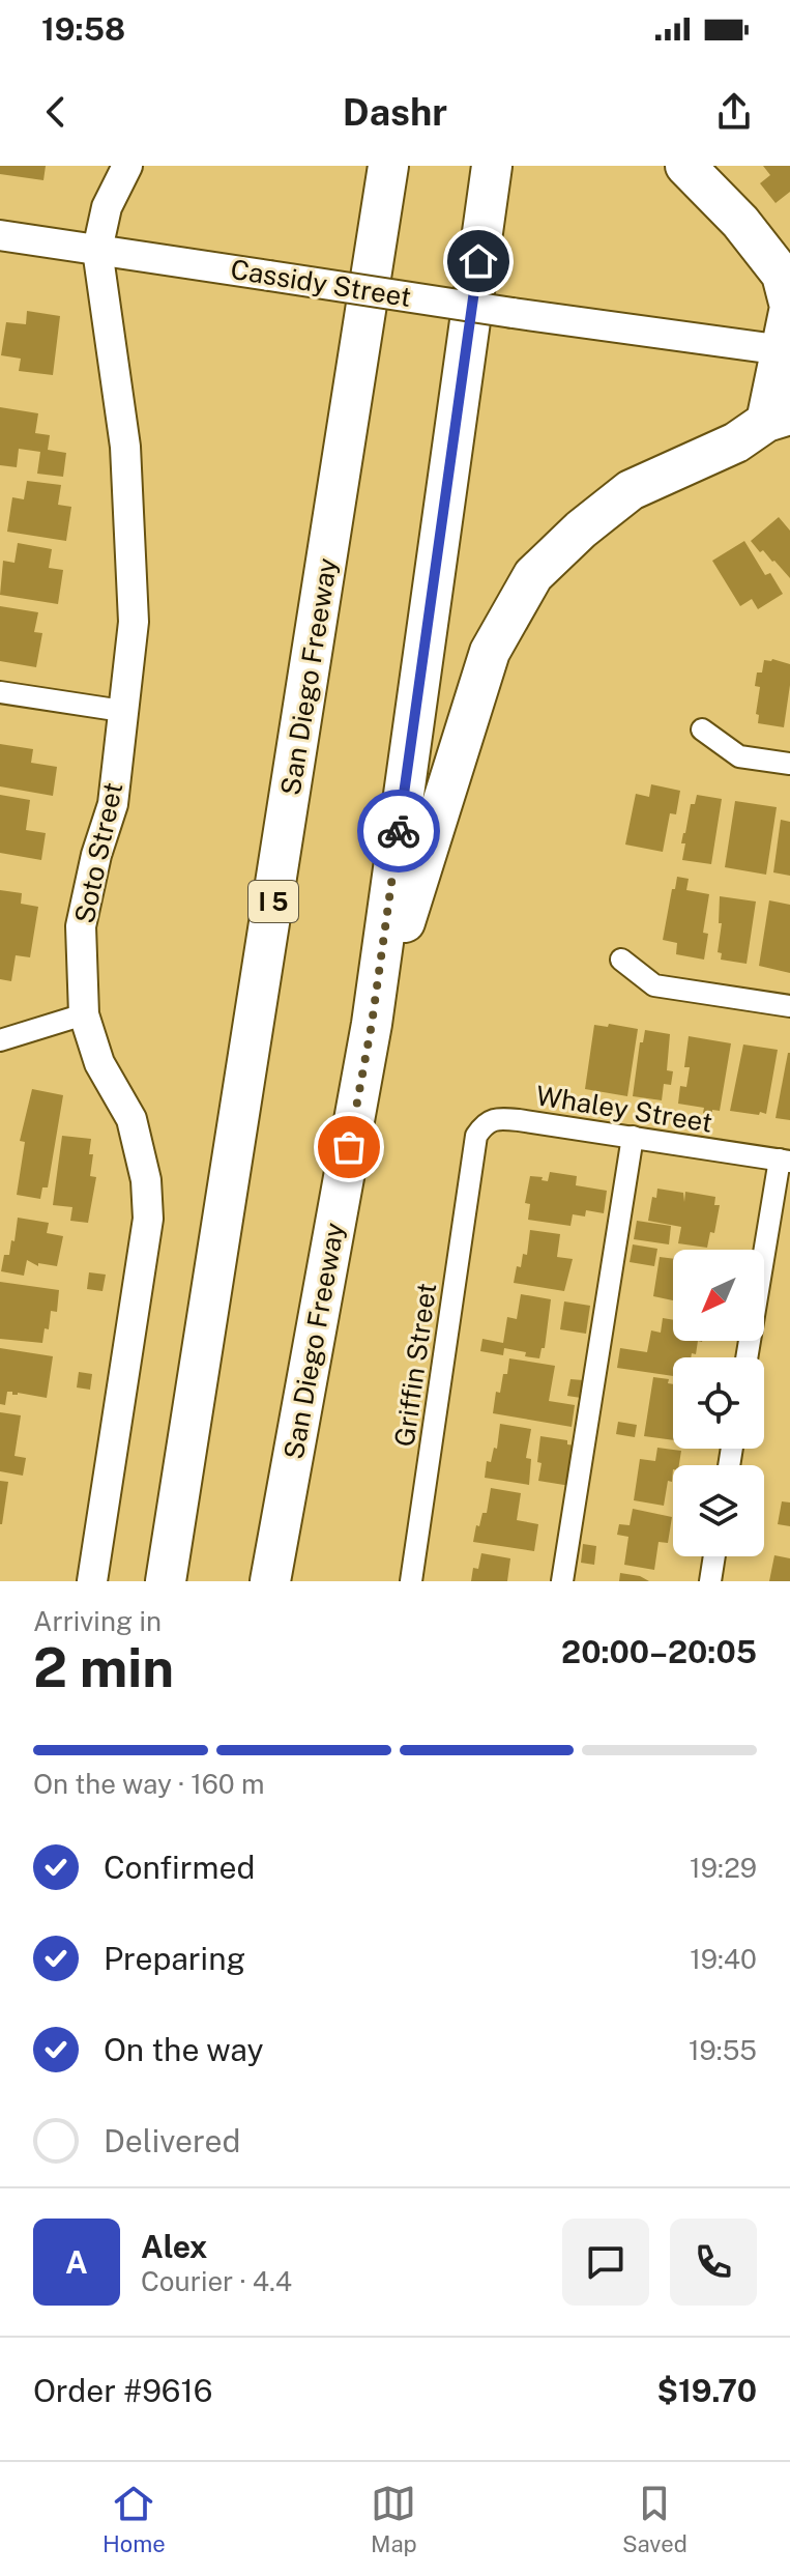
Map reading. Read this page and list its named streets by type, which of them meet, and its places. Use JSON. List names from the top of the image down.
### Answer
{
  "streets": {
    "highway": ["San Diego Freeway", "I 5"],
    "street": [
      "Cassidy Street",
      "Soto Street",
      "Whaley Street",
      "Griffin Street"
    ]
  },
  "crossings": [
    ["Cassidy Street", "Soto Street"],
    ["Whaley Street", "Griffin Street"]
  ],
  "north": "bottom left",
  "page": {
    "status": "19:58",
    "header": "Dashr",
    "heading": ["2 min", "Arriving in", "20:00–20:05"],
    "panel": [
      "Alex",
      "Courier · 4.4",
      "Order #9616",
      "$19.70"
    ],
    "bar": "On the way · 160 m",
    "list": [
      ["Confirmed", "19:29"],
      ["Preparing", "19:40"],
      ["On the way", "19:55"],
      "Delivered"
    ],
    "round": "A",
    "tabs": ["Home", "Map", "Saved"]
  }
}
